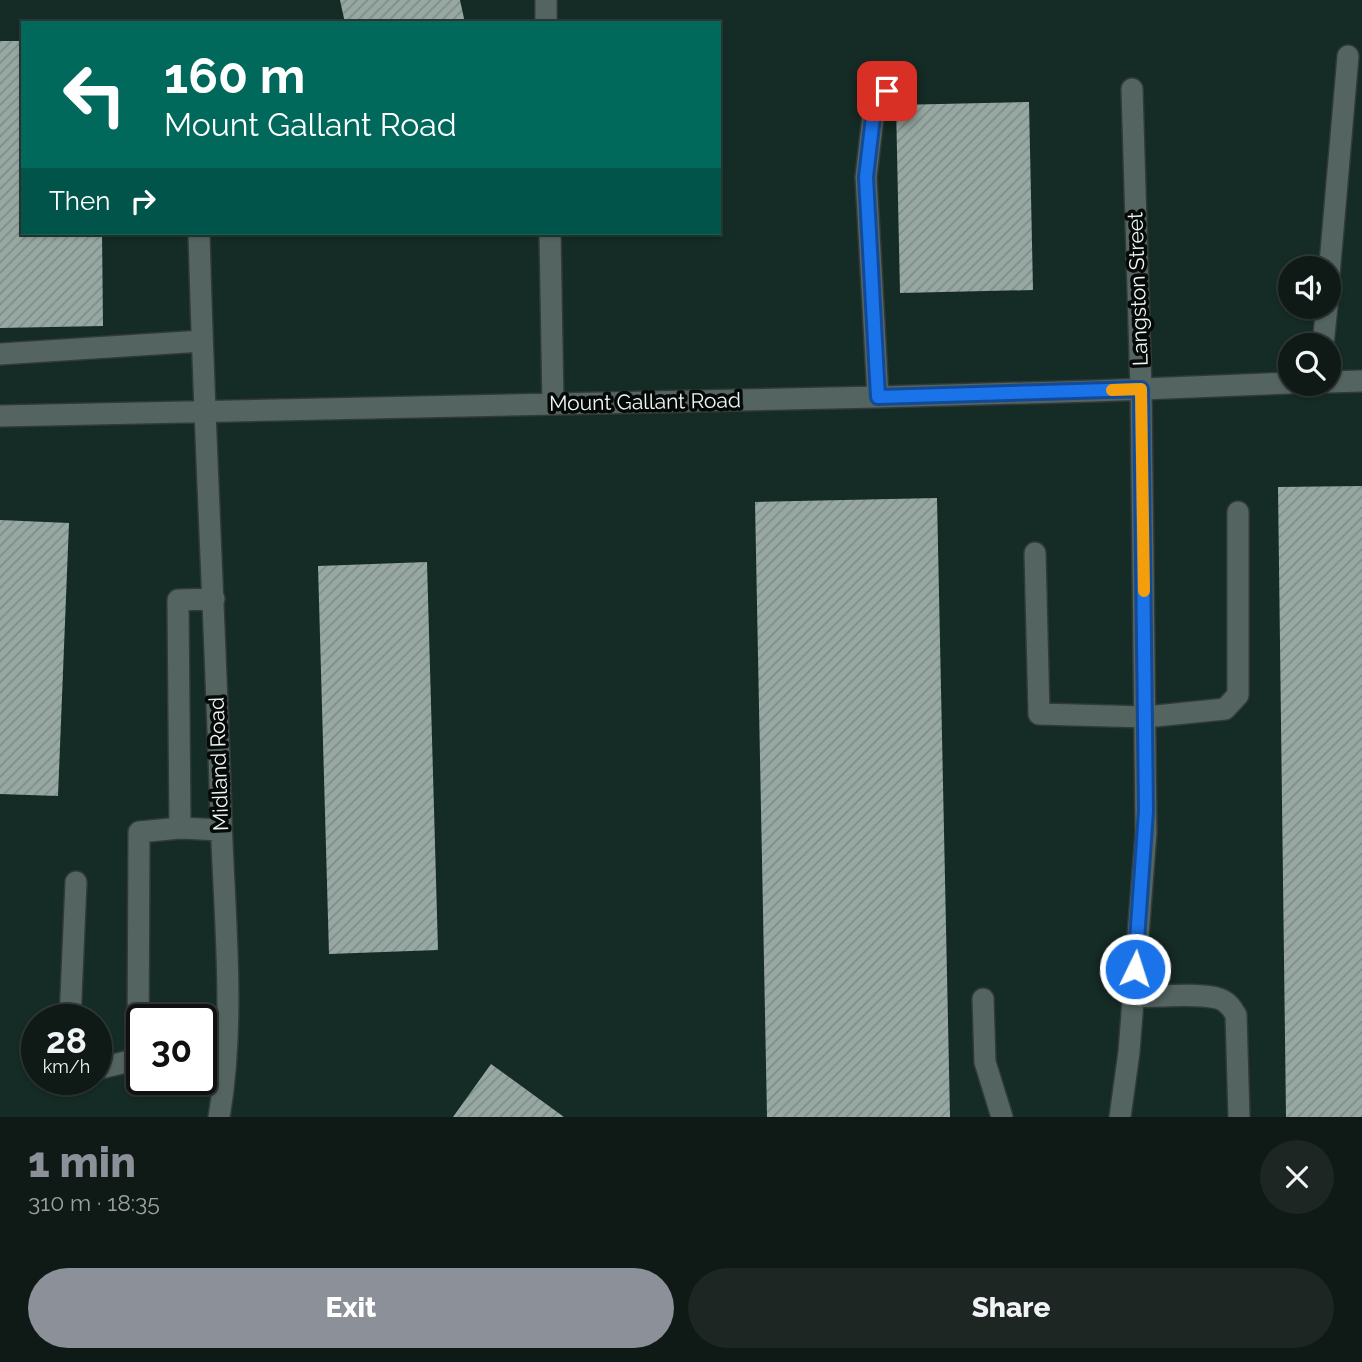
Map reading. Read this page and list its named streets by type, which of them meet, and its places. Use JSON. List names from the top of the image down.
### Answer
{
  "streets": {
    "street": ["Langston Street", "Mount Gallant Road", "Midland Road"]
  },
  "crossings": [
    ["Langston Street", "Mount Gallant Road"],
    ["Mount Gallant Road", "Midland Road"]
  ],
  "page": {
    "turn": ["160 m", "Mount Gallant Road"],
    "then": "Then",
    "speed": "28 km/h",
    "limit": "30",
    "heading": ["1 min", "310 m · 18:35"],
    "buttons": ["Exit", "Share"]
  }
}
